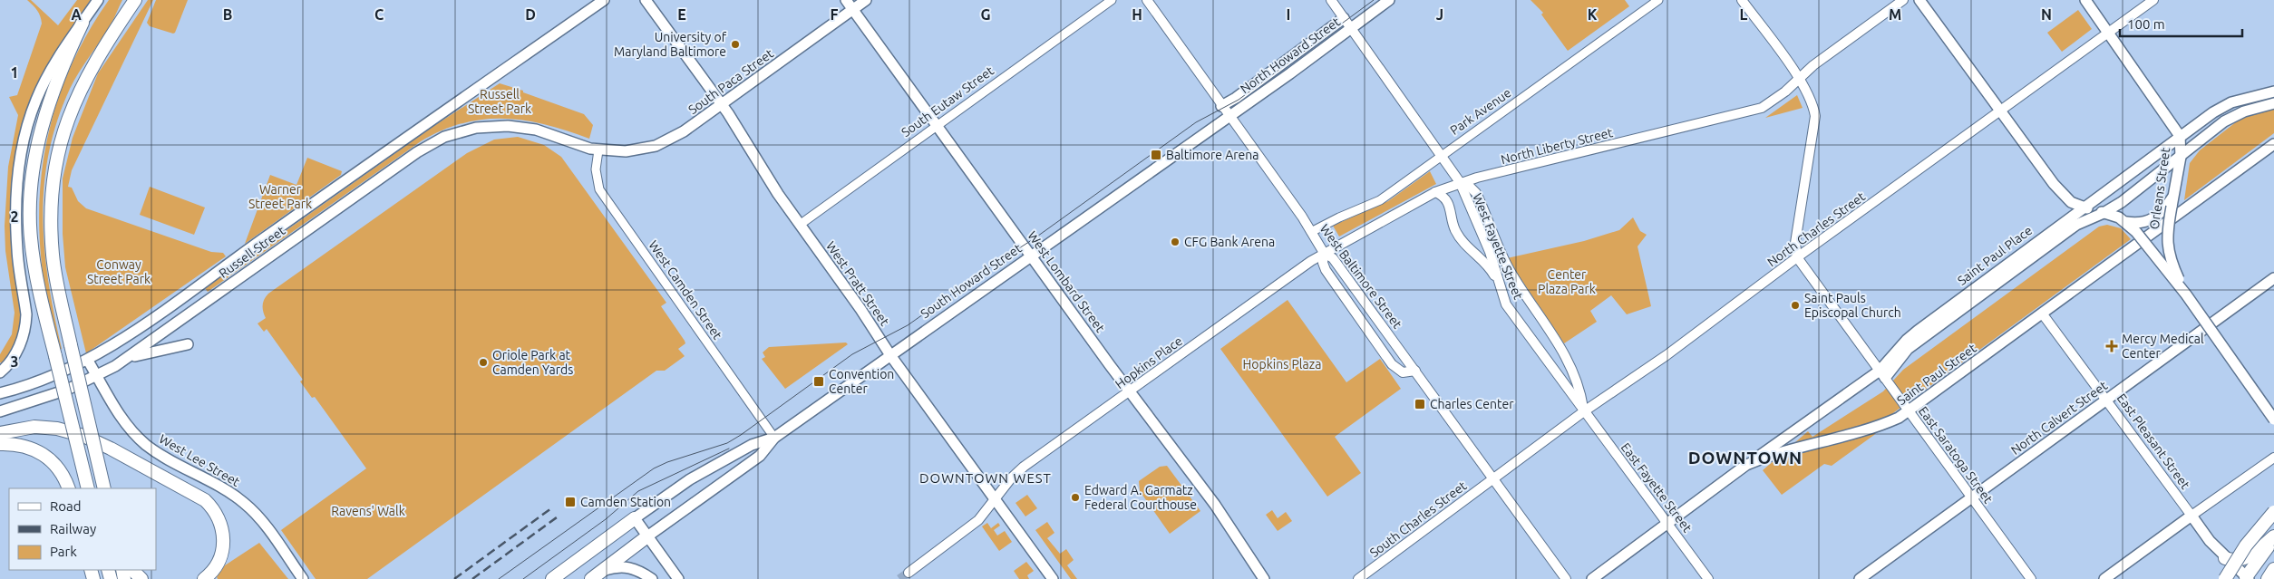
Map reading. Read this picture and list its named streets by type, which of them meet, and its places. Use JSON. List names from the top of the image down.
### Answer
{
  "streets": {
    "main road": [
      "North Howard Street",
      "South Paca Street",
      "North Liberty Street",
      "Orleans Street",
      "North Charles Street",
      "West Fayette Street",
      "Russell Street",
      "Saint Paul Place",
      "West Baltimore Street",
      "South Howard Street",
      "West Lombard Street",
      "West Pratt Street",
      "Hopkins Place",
      "Saint Paul Street",
      "North Calvert Street",
      "East Pleasant Street",
      "East Saratoga Street",
      "West Lee Street",
      "East Fayette Street",
      "South Charles Street"
    ],
    "street": ["South Eutaw Street", "Park Avenue", "West Camden Street"]
  },
  "crossings": [
    ["North Howard Street", "West Fayette Street"],
    ["North Howard Street", "West Baltimore Street"],
    ["North Howard Street", "South Howard Street"],
    ["South Paca Street", "Russell Street"],
    ["South Paca Street", "West Lombard Street"],
    ["South Paca Street", "West Pratt Street"],
    ["South Paca Street", "West Camden Street"],
    ["South Eutaw Street", "West Lombard Street"],
    ["South Eutaw Street", "West Pratt Street"],
    ["Park Avenue", "West Fayette Street"],
    ["Park Avenue", "West Baltimore Street"],
    ["North Liberty Street", "West Fayette Street"],
    ["North Liberty Street", "West Baltimore Street"],
    ["North Liberty Street", "Hopkins Place"],
    ["Orleans Street", "North Charles Street"],
    ["Orleans Street", "Saint Paul Place"],
    ["North Charles Street", "West Fayette Street"],
    ["North Charles Street", "West Baltimore Street"],
    ["North Charles Street", "East Saratoga Street"],
    ["North Charles Street", "East Fayette Street"],
    ["North Charles Street", "South Charles Street"],
    ["West Fayette Street", "East Fayette Street"],
    ["Russell Street", "West Camden Street"],
    ["Russell Street", "West Lee Street"],
    ["Saint Paul Place", "Saint Paul Street"],
    ["Saint Paul Place", "East Saratoga Street"],
    ["West Baltimore Street", "South Howard Street"],
    ["West Baltimore Street", "Hopkins Place"],
    ["West Baltimore Street", "South Charles Street"],
    ["South Howard Street", "West Lombard Street"],
    ["South Howard Street", "West Pratt Street"],
    ["South Howard Street", "West Camden Street"],
    ["West Lombard Street", "Hopkins Place"],
    ["West Pratt Street", "Hopkins Place"],
    ["Saint Paul Street", "East Pleasant Street"],
    ["Saint Paul Street", "East Saratoga Street"],
    ["Saint Paul Street", "East Fayette Street"],
    ["North Calvert Street", "East Pleasant Street"],
    ["North Calvert Street", "East Saratoga Street"]
  ],
  "districts": ["DOWNTOWN", "DOWNTOWN WEST"],
  "parks": [
    "Russell Street Park",
    "Warner Street Park",
    "Conway Street Park",
    "Center Plaza Park",
    "Hopkins Plaza",
    "Ravens' Walk"
  ],
  "places": {
    "other": [
      "University of Maryland Baltimore",
      "CFG Bank Arena",
      "Saint Pauls Episcopal Church",
      "Oriole Park at Camden Yards",
      "Edward A. Garmatz Federal Courthouse"
    ],
    "transit": [
      "Baltimore Arena",
      "Convention Center",
      "Charles Center",
      "Camden Station"
    ],
    "health": ["Mercy Medical Center"]
  },
  "legend": ["Road", "Railway", "Park"],
  "scale_bar": "100 m",
  "grid": {
    "columns": [
      "A",
      "B",
      "C",
      "D",
      "E",
      "F",
      "G",
      "H",
      "I",
      "J",
      "K",
      "L",
      "M",
      "N"
    ],
    "rows": ["1", "2", "3"]
  }
}
